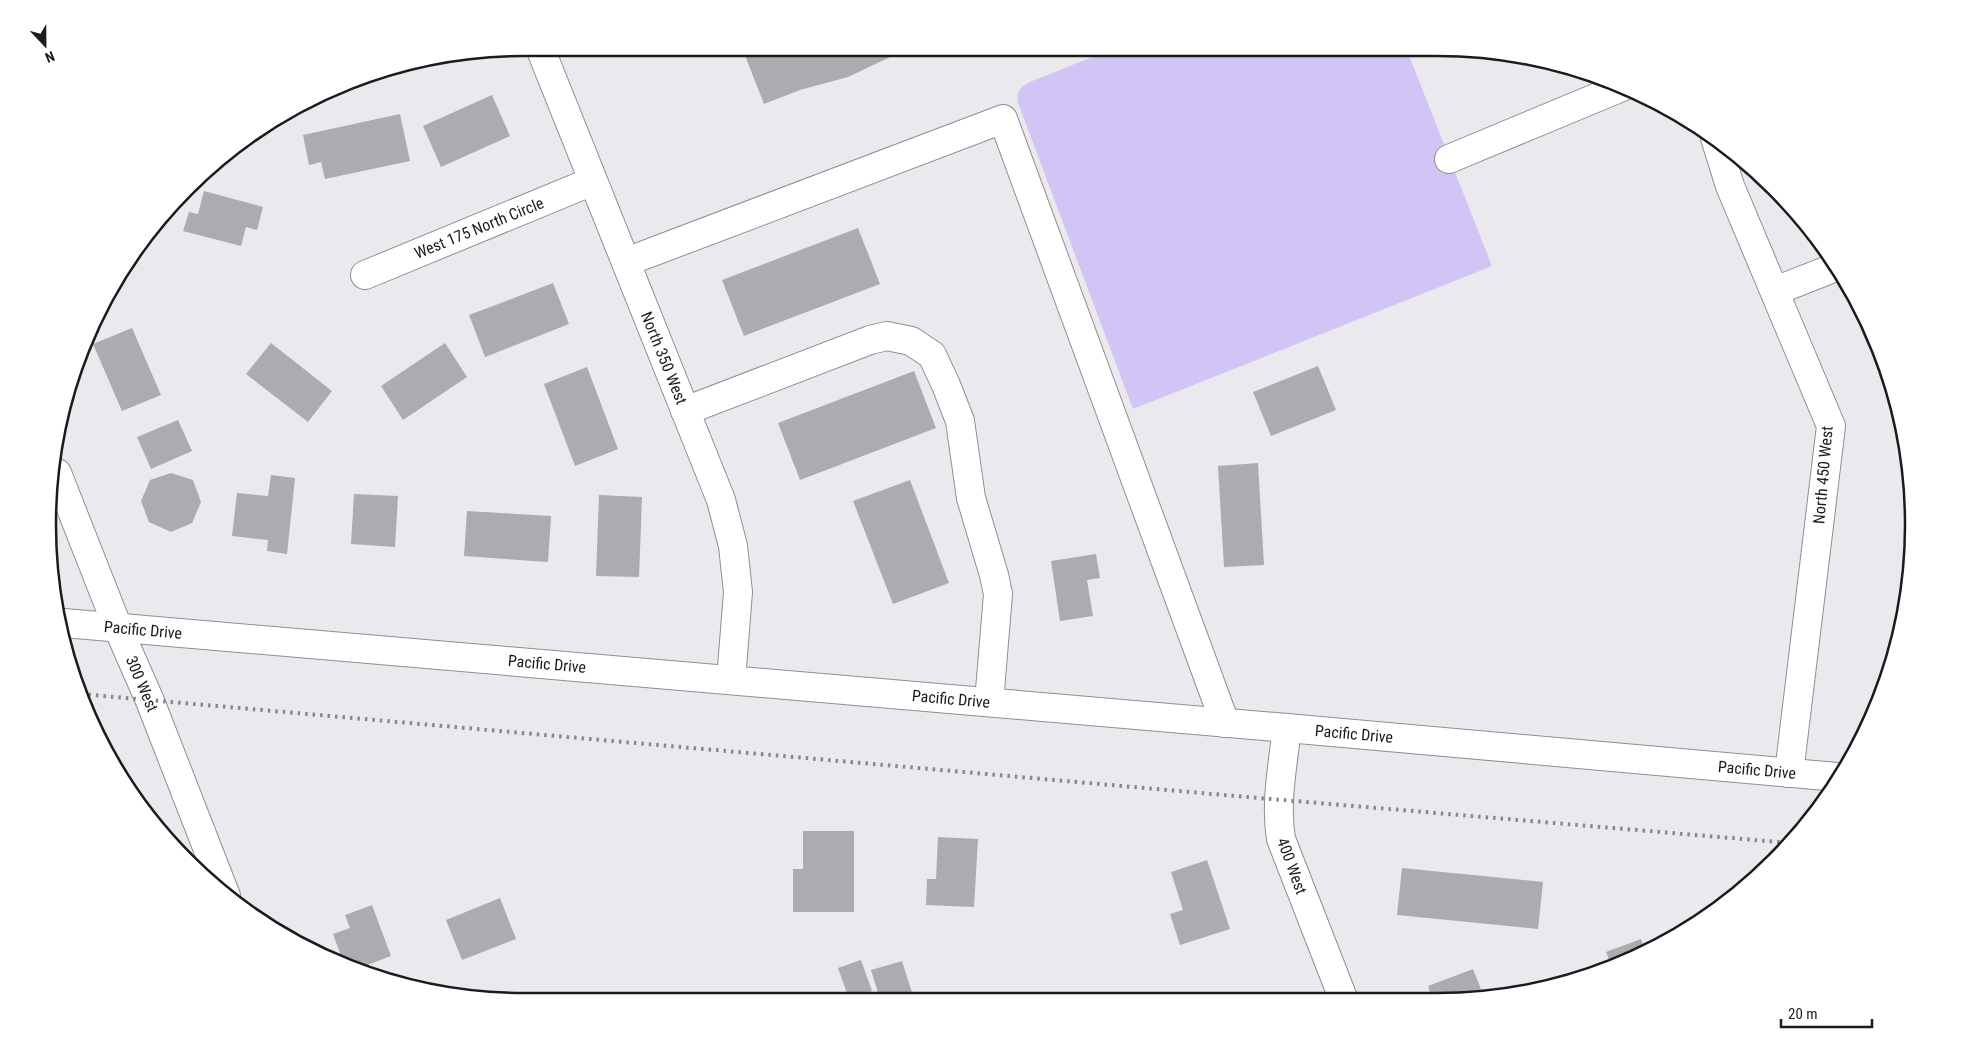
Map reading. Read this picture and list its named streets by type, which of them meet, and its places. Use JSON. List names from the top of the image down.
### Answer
{
  "streets": {
    "street": [
      "West 175 North Circle",
      "North 350 West",
      "North 450 West",
      "Pacific Drive",
      "300 West",
      "400 West"
    ]
  },
  "crossings": [
    ["West 175 North Circle", "North 350 West"],
    ["North 350 West", "Pacific Drive"],
    ["North 450 West", "Pacific Drive"],
    ["Pacific Drive", "300 West"],
    ["Pacific Drive", "400 West"]
  ],
  "scale_bar": "20 m",
  "north": "bottom"
}
